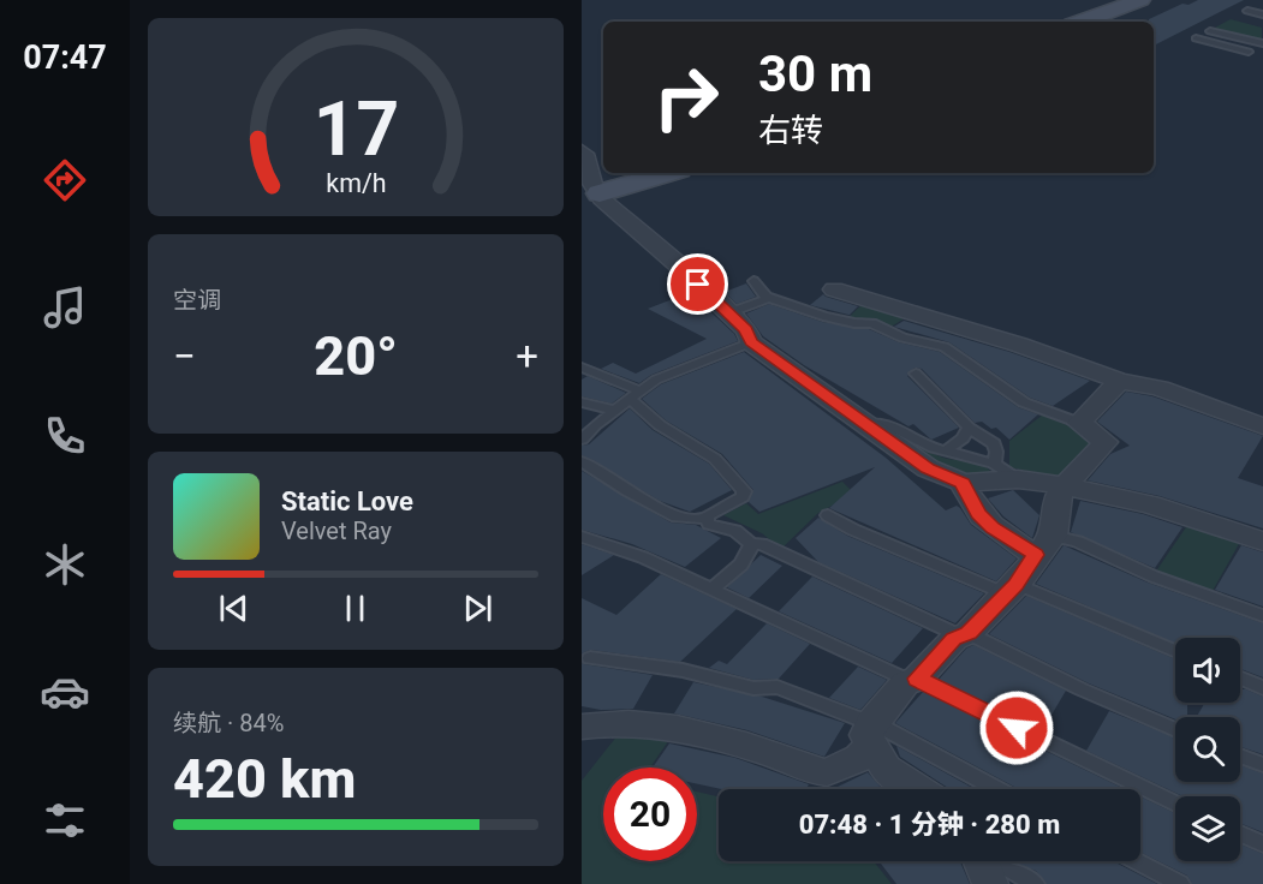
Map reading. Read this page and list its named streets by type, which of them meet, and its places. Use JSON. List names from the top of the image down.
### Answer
{
  "page": {
    "tabs": "07:47",
    "turn": ["30 m", "右转"],
    "tile": [
      "空调",
      ["续航 · 84%", "420 km"]
    ],
    "heat": ["−", "20°", "+"],
    "song": ["Static Love", "Velvet Ray"],
    "limit": "20",
    "trip": "07:48 · 1 分钟 · 280 m",
    "gauge": ["17", "km/h"]
  }
}
